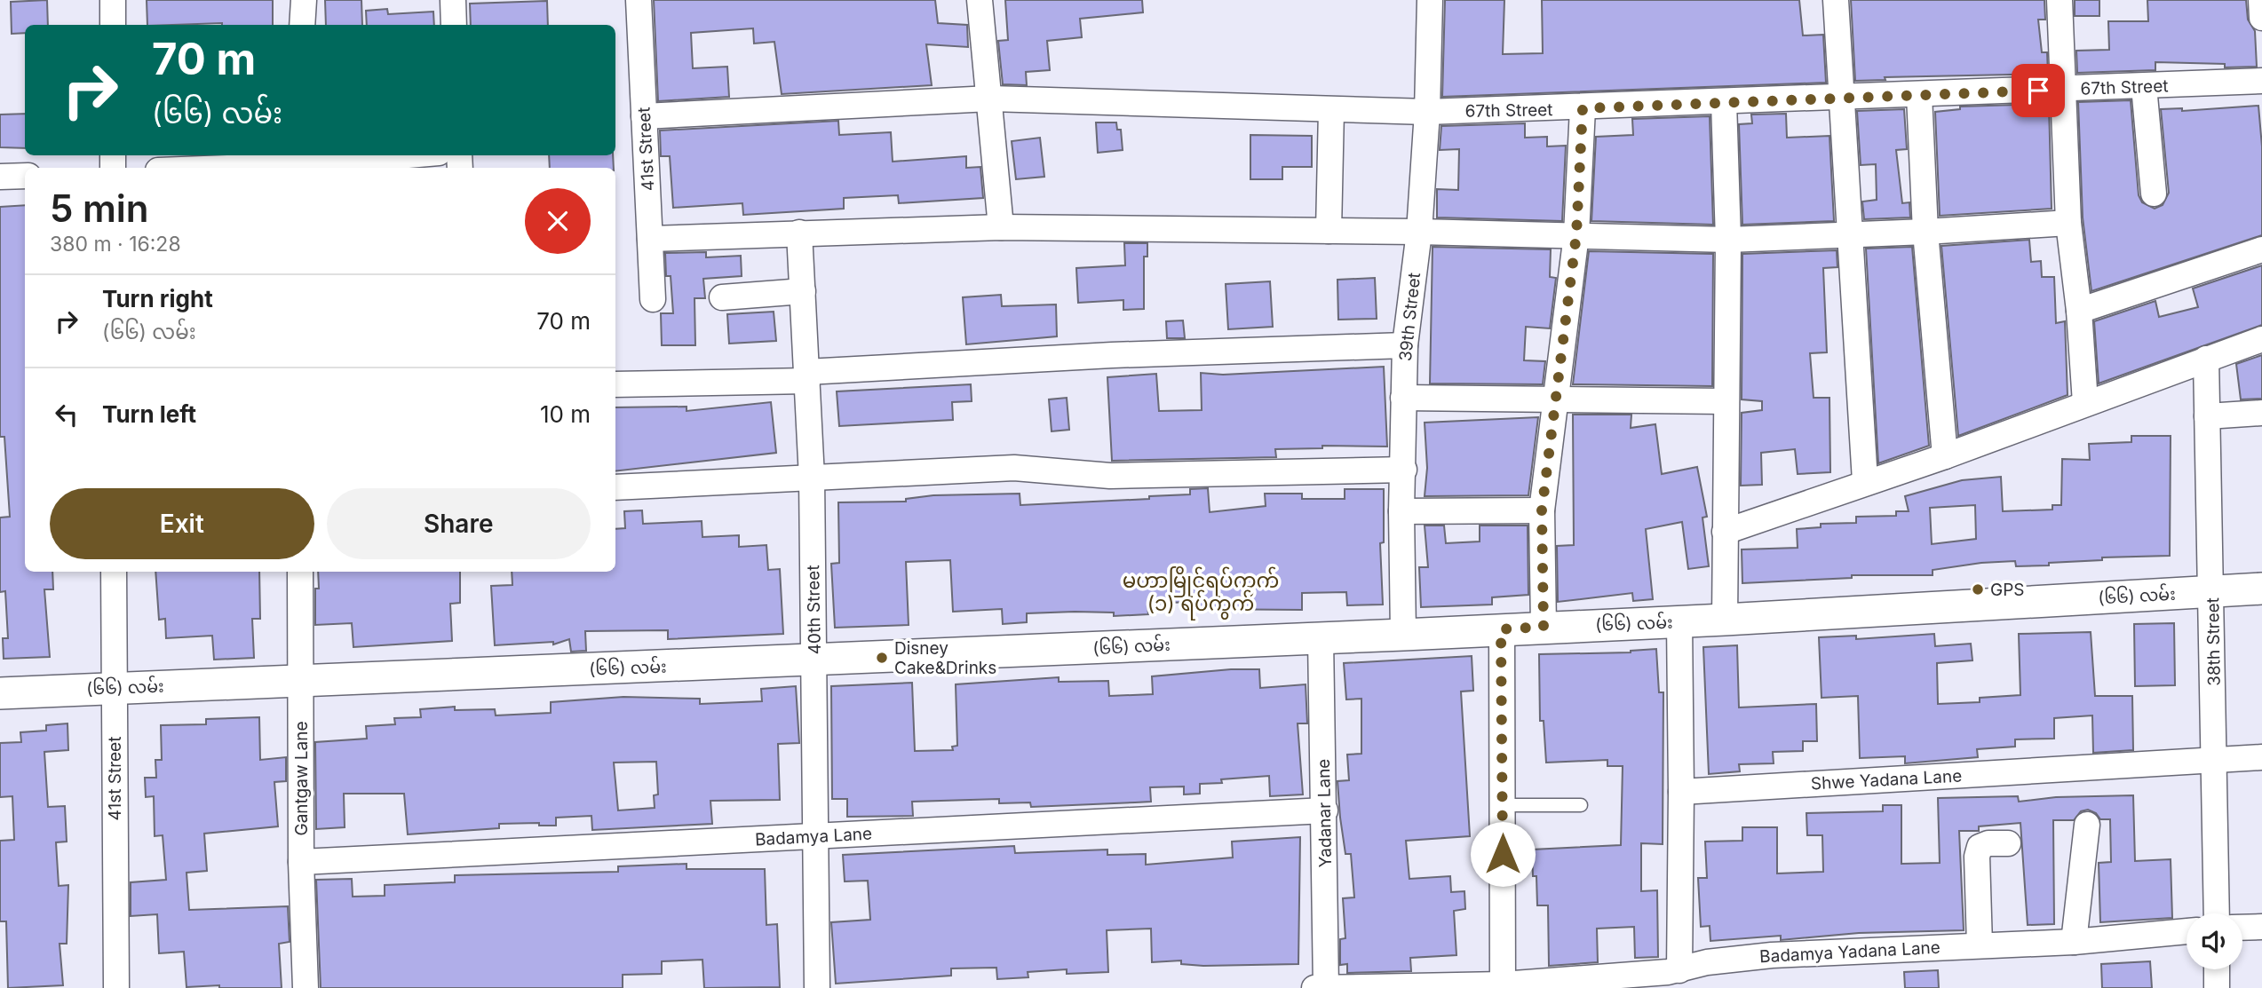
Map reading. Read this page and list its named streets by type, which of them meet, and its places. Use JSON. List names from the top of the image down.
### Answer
{
  "streets": {
    "street": [
      "67th Street",
      "41st Street",
      "39th Street",
      "(၆၆) လမ်း",
      "40th Street",
      "38th Street",
      "Gantgaw Lane",
      "Shwe Yadana Lane",
      "Yadanar Lane",
      "Badamya Lane",
      "Badamya Yadana Lane"
    ]
  },
  "crossings": [
    ["67th Street", "41st Street"],
    ["67th Street", "39th Street"],
    ["41st Street", "(၆၆) လမ်း"],
    ["39th Street", "(၆၆) လမ်း"],
    ["(၆၆) လမ်း", "40th Street"],
    ["(၆၆) လမ်း", "38th Street"],
    ["(၆၆) လမ်း", "Gantgaw Lane"],
    ["(၆၆) လမ်း", "Yadanar Lane"],
    ["40th Street", "Badamya Lane"],
    ["38th Street", "Shwe Yadana Lane"],
    ["Gantgaw Lane", "Badamya Lane"],
    ["Yadanar Lane", "Badamya Lane"],
    ["Yadanar Lane", "Badamya Yadana Lane"]
  ],
  "districts": ["မဟာမြိုင်ရပ်ကွက် (၁) ရပ်ကွက်"],
  "places": ["GPS", "Disney Cake&Drinks"],
  "page": {
    "turn": ["70 m", "(၆၆) လမ်း"],
    "heading": ["5 min", "380 m · 16:28"],
    "list": [
      {
        "name": "Turn right",
        "note": "(၆၆) လမ်း",
        "value": "70 m"
      },
      {
        "name": "Turn left",
        "value": "10 m"
      }
    ],
    "buttons": ["Exit", "Share"]
  }
}
